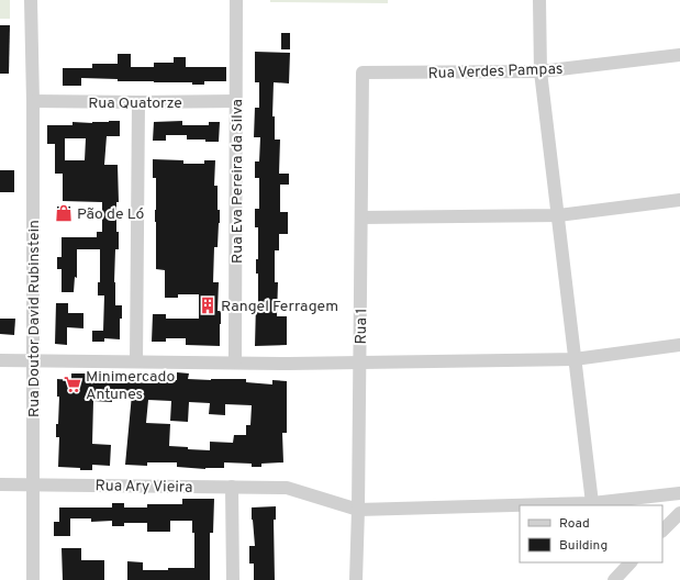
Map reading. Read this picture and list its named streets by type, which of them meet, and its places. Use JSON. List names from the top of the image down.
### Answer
{
  "streets": {
    "street": [
      "Rua Verdes Pampas",
      "Rua Quatorze",
      "Rua Eva Pereira da Silva",
      "Rua Doutor David Rubinstein",
      "Rua 1",
      "Rua Ary Vieira"
    ]
  },
  "crossings": [
    ["Rua Verdes Pampas", "Rua 1"],
    ["Rua Quatorze", "Rua Eva Pereira da Silva"],
    ["Rua Quatorze", "Rua Doutor David Rubinstein"],
    ["Rua Doutor David Rubinstein", "Rua Ary Vieira"],
    ["Rua 1", "Rua Ary Vieira"]
  ],
  "places": {
    "shop": ["Pão de Ló"],
    "building": ["Rangel Ferragem"],
    "supermarket": ["Minimercado Antunes"]
  },
  "legend": ["Road", "Building"]
}
